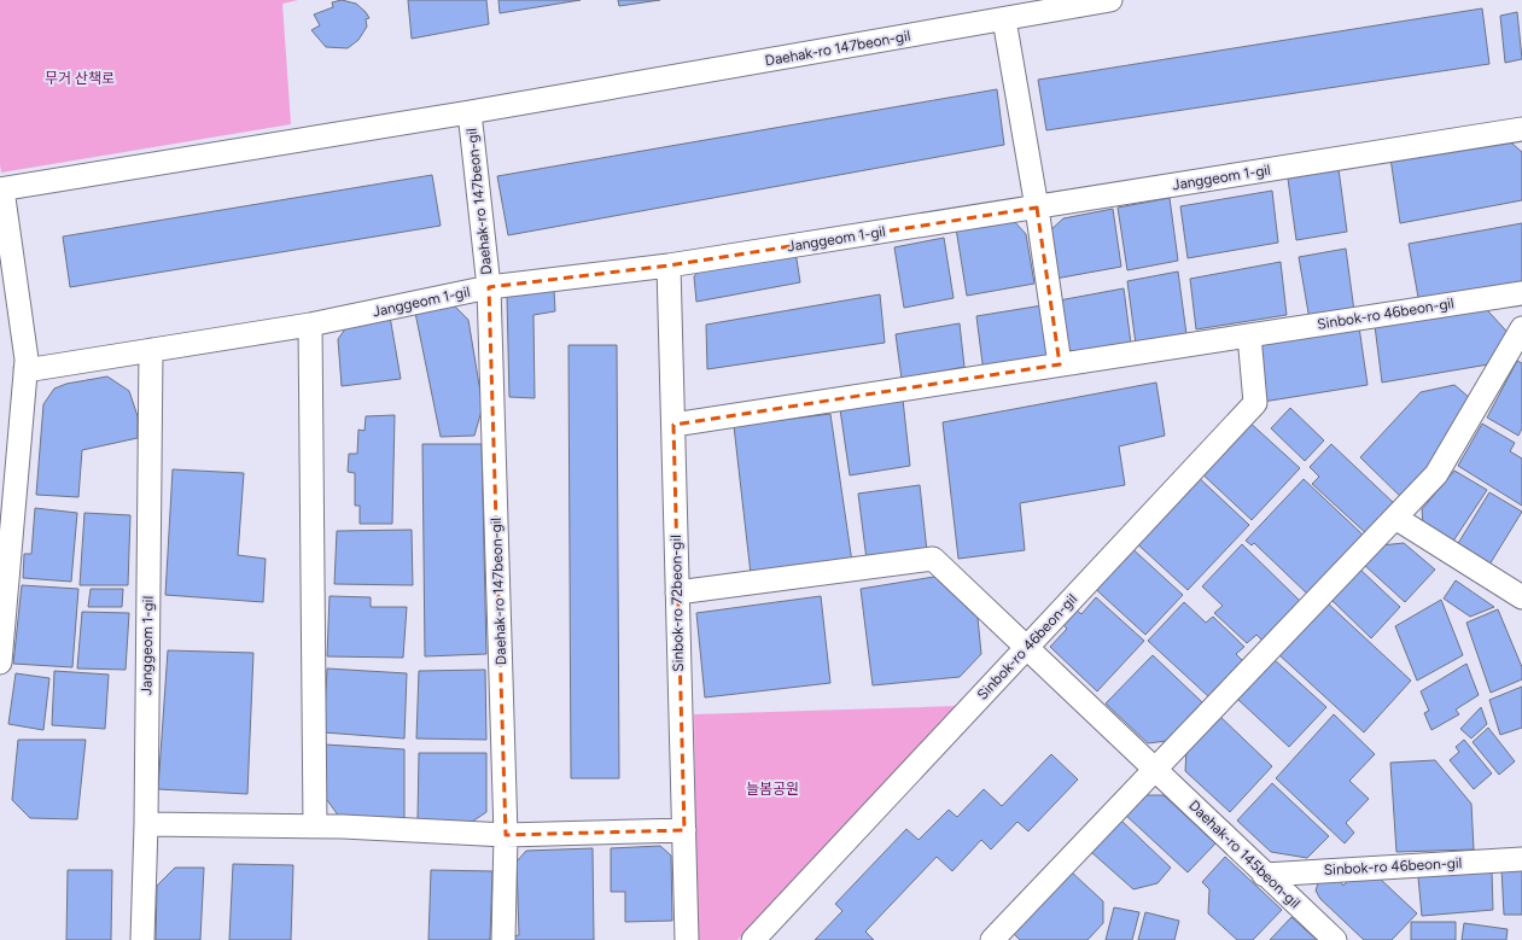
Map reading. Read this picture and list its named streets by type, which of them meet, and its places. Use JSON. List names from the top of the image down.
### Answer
{
  "streets": {
    "street": [
      "Daehak-ro 147beon-gil",
      "Janggeom 1-gil",
      "Sinbok-ro 46beon-gil",
      "Sinbok-ro 72beon-gil",
      "Daehak-ro 145beon-gil"
    ]
  },
  "crossings": [
    ["Daehak-ro 147beon-gil", "Janggeom 1-gil"],
    ["Janggeom 1-gil", "Sinbok-ro 72beon-gil"],
    ["Sinbok-ro 46beon-gil", "Sinbok-ro 72beon-gil"],
    ["Sinbok-ro 46beon-gil", "Daehak-ro 145beon-gil"],
    ["Sinbok-ro 72beon-gil", "Daehak-ro 145beon-gil"]
  ],
  "parks": ["무거 산책로", "늘봄공원"]
}
